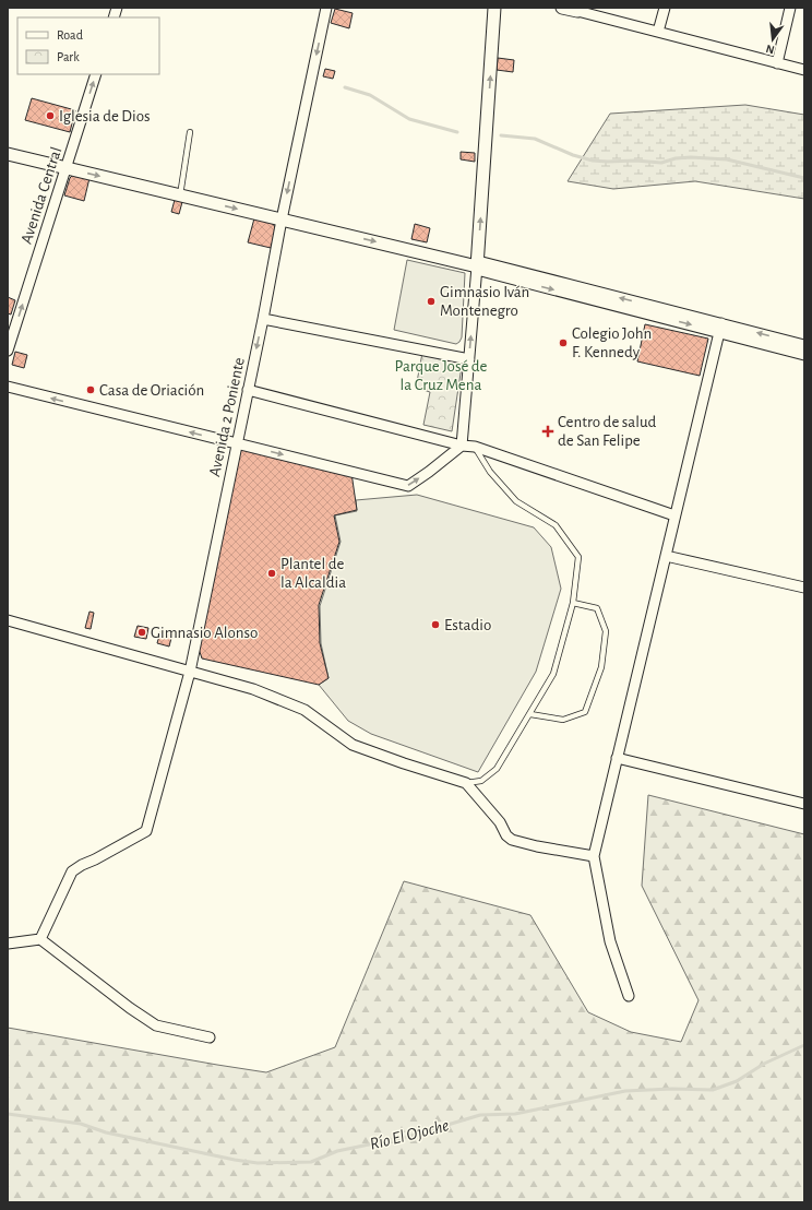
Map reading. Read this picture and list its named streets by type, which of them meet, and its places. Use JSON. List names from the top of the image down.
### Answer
{
  "streets": {
    "street": ["Avenida Central", "Avenida 2 Poniente"]
  },
  "one_way": ["Avenida Central"],
  "water": ["Río El Ojoche"],
  "parks": ["Parque José de la Cruz Mena"],
  "places": {
    "other": [
      "Iglesia de Dios",
      "Gimnasio Iván Montenegro",
      "Colegio John F. Kennedy",
      "Casa de Oriación",
      "Plantel de la Alcaldia",
      "Estadio",
      "Gimnasio Alonso"
    ],
    "health": ["Centro de salud de San Felipe"]
  },
  "legend": ["Road", "Park"],
  "north": "bottom"
}
